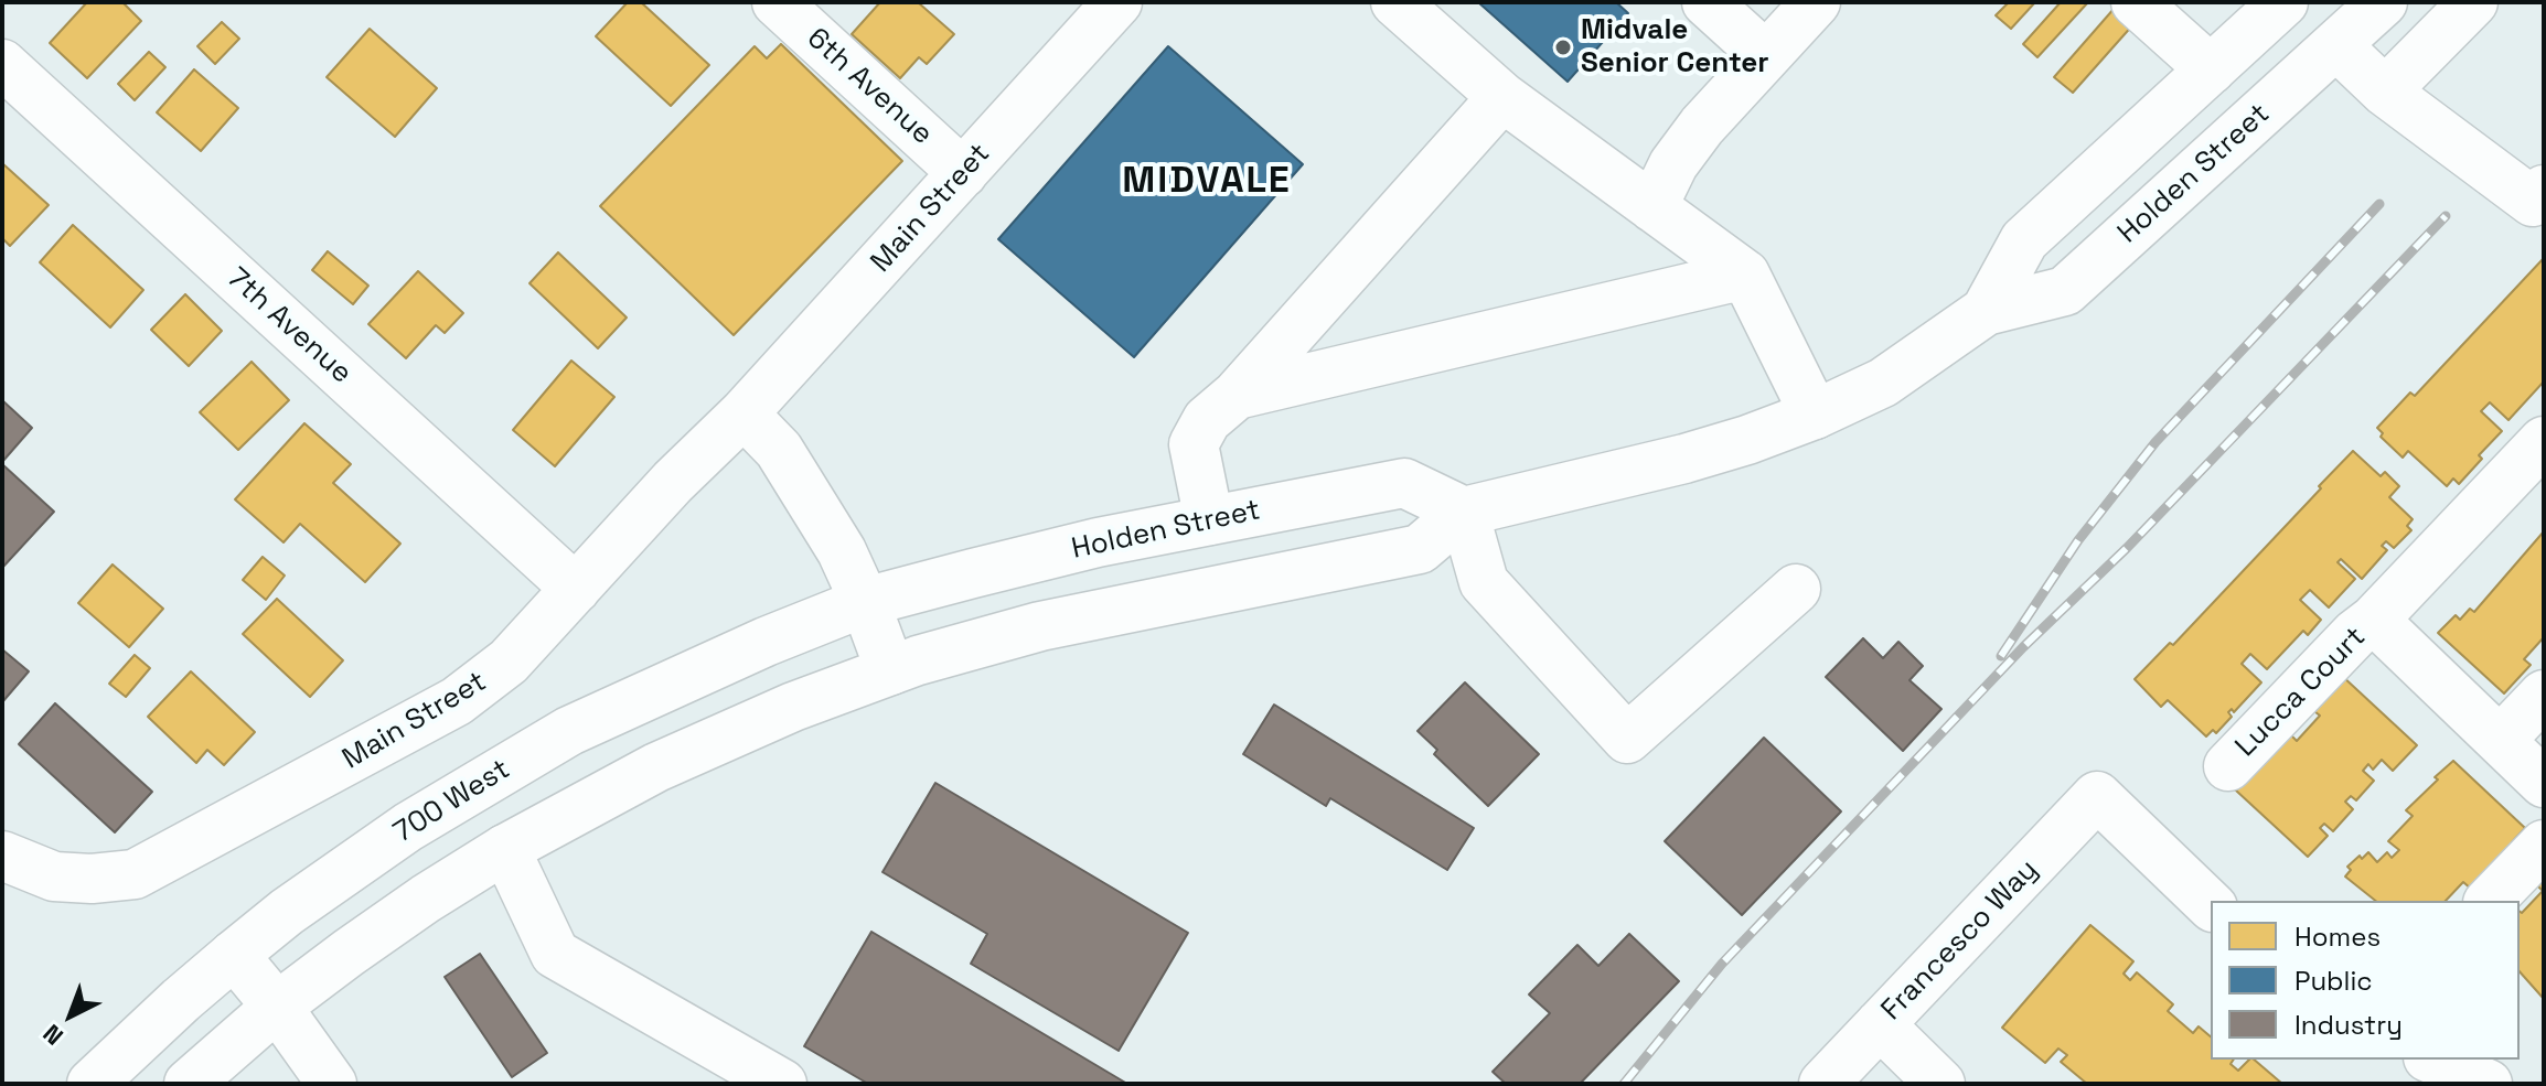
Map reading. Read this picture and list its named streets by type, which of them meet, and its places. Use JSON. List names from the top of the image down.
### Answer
{
  "streets": {
    "main road": [
      "6th Avenue",
      "Holden Street",
      "Main Street",
      "7th Avenue",
      "Lucca Court",
      "700 West",
      "Francesco Way"
    ]
  },
  "crossings": [
    ["6th Avenue", "Main Street"],
    ["Holden Street", "700 West"],
    ["Main Street", "7th Avenue"]
  ],
  "districts": ["MIDVALE"],
  "places": ["Midvale Senior Center"],
  "legend": ["Homes", "Public", "Industry"],
  "north": "bottom left"
}
